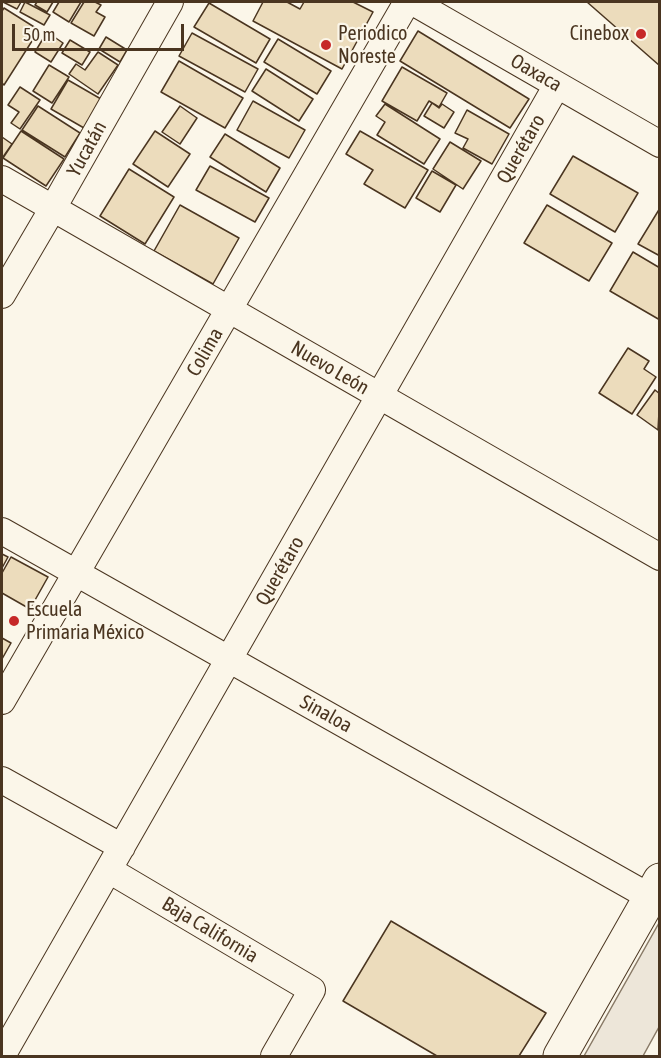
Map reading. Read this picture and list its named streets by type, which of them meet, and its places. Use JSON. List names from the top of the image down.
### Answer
{
  "streets": {
    "street": [
      "Oaxaca",
      "Yucatán",
      "Querétaro",
      "Colima",
      "Nuevo León",
      "Sinaloa",
      "Baja California"
    ]
  },
  "crossings": [
    ["Oaxaca", "Querétaro"],
    ["Yucatán", "Nuevo León"],
    ["Querétaro", "Nuevo León"],
    ["Querétaro", "Sinaloa"],
    ["Querétaro", "Baja California"],
    ["Colima", "Nuevo León"],
    ["Colima", "Sinaloa"]
  ],
  "places": ["Cinebox", "Periodico Noreste", "Escuela Primaria México"],
  "scale_bar": "50 m"
}
